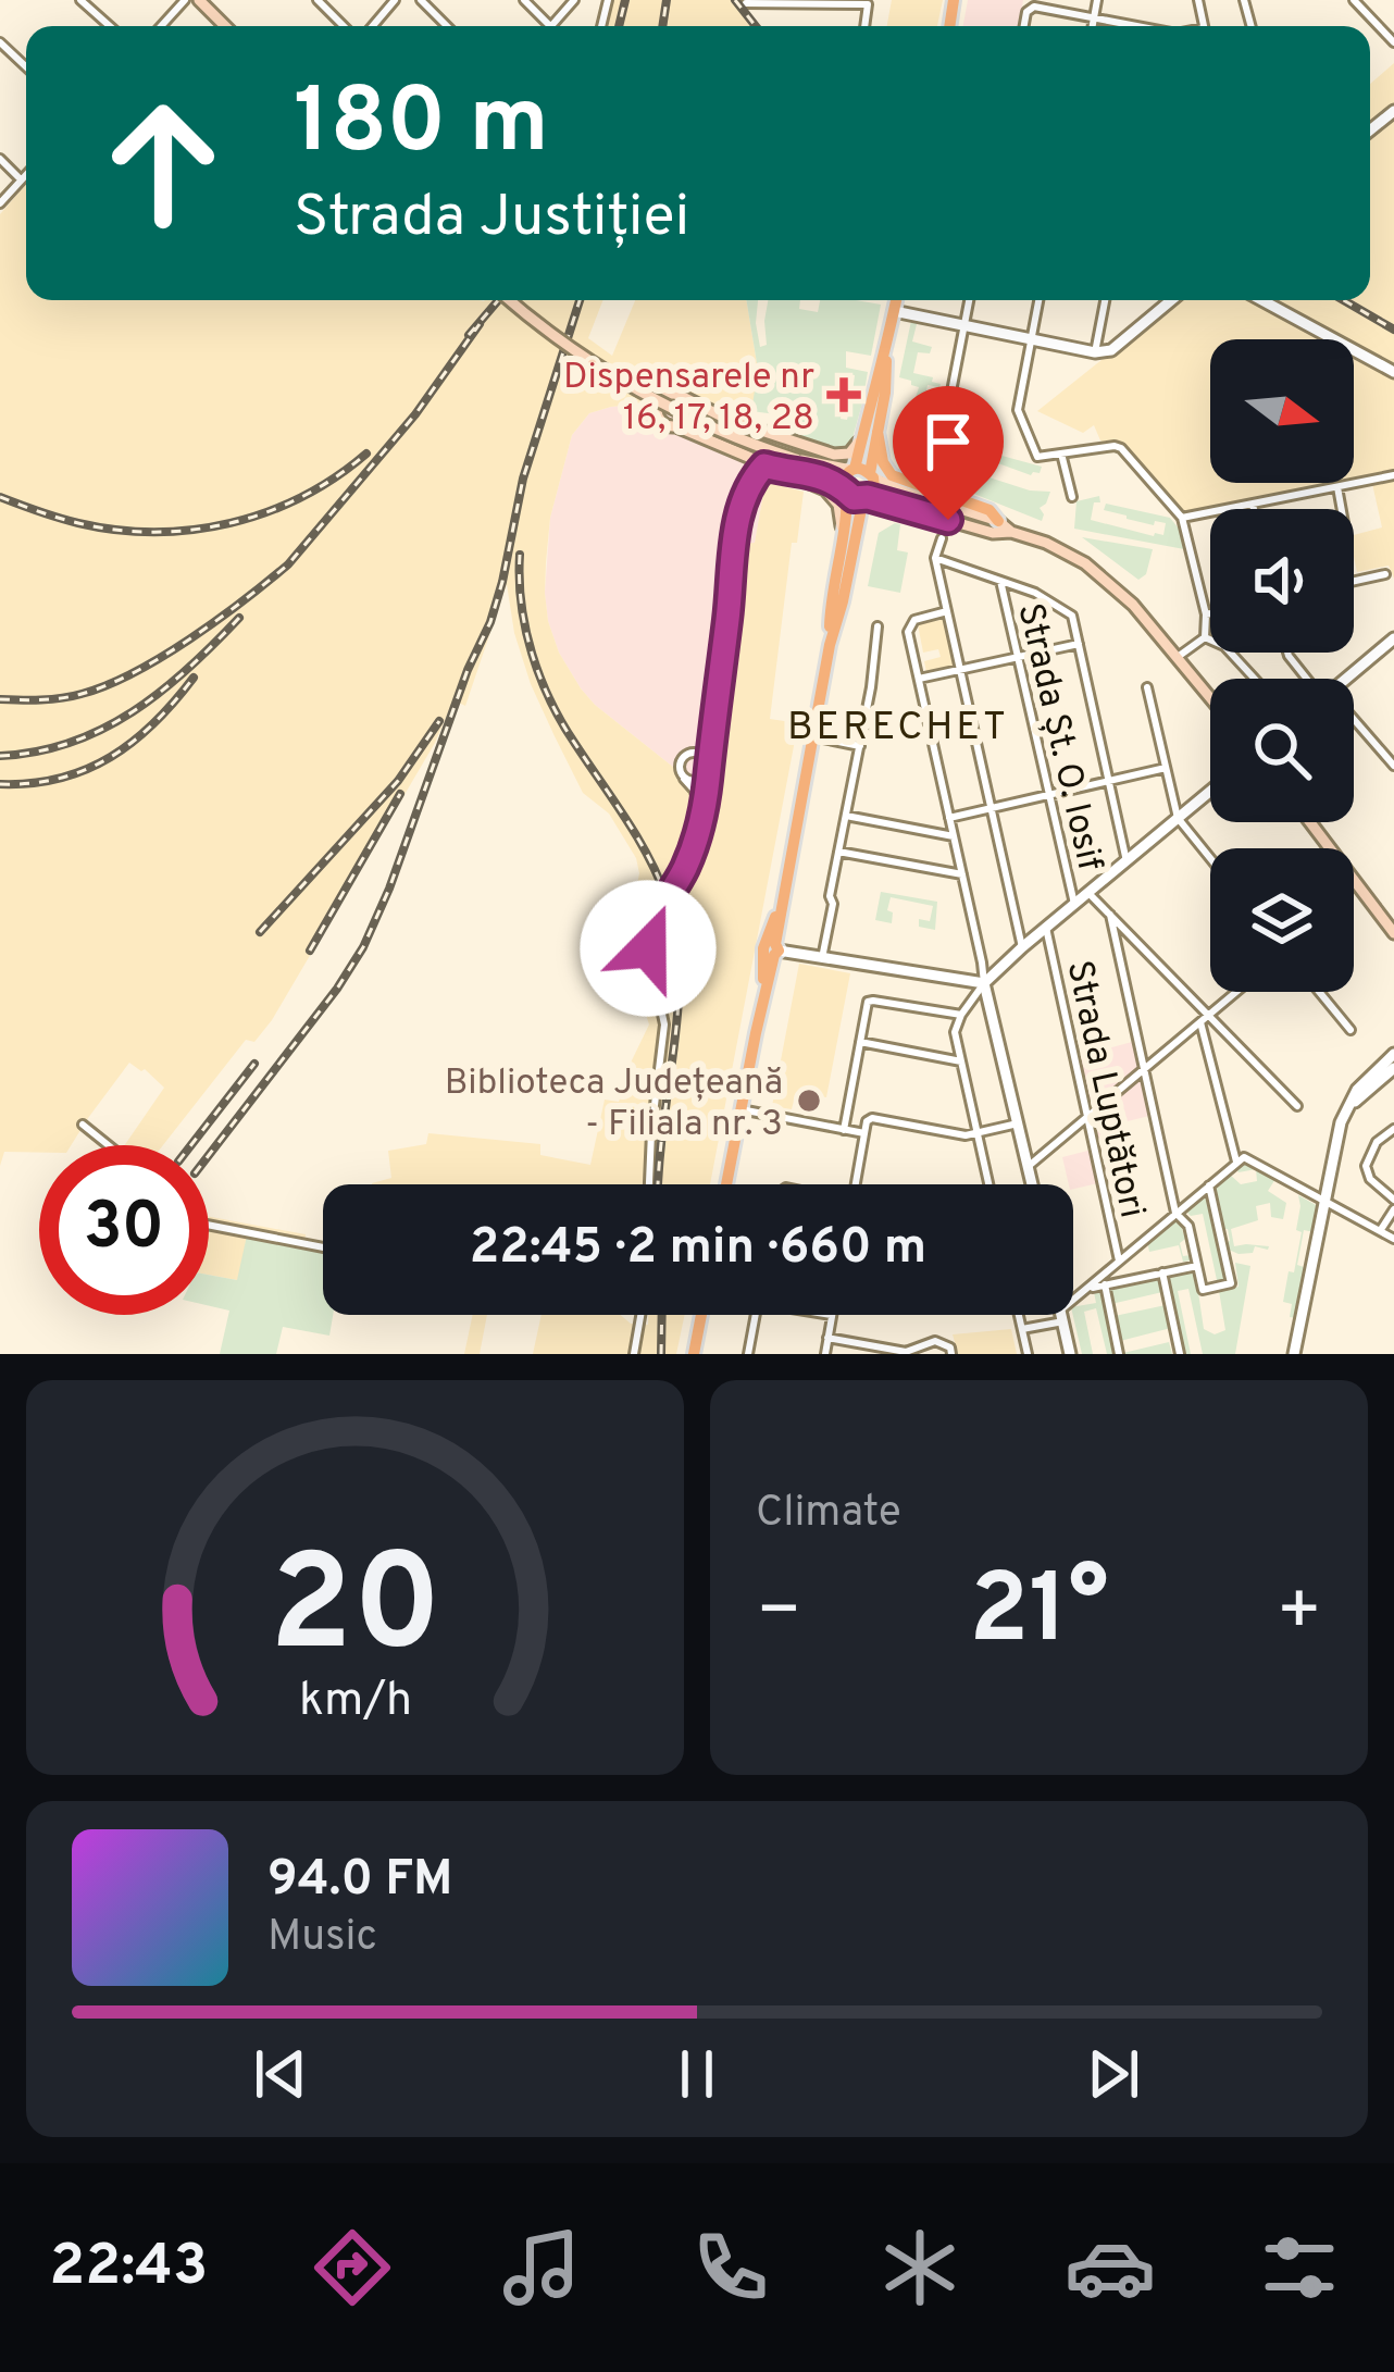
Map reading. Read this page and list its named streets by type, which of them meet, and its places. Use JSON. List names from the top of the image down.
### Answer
{
  "streets": {
    "street": ["Strada Șt. O. Iosif", "Strada Luptători"]
  },
  "districts": ["BERECHET"],
  "places": {
    "health": ["Dispensarele nr 16, 17, 18, 28"],
    "other": ["Biblioteca Județeană - Filiala nr. 3"]
  },
  "north": "right",
  "page": {
    "turn": ["180 m", "Strada Justiției"],
    "limit": "30",
    "trip": "22:45 · 2 min · 660 m",
    "tile": "Climate",
    "heat": ["−", "21°", "+"],
    "song": ["94.0 FM", "Music"],
    "tabs": "22:43",
    "gauge": ["20", "km/h"]
  }
}
